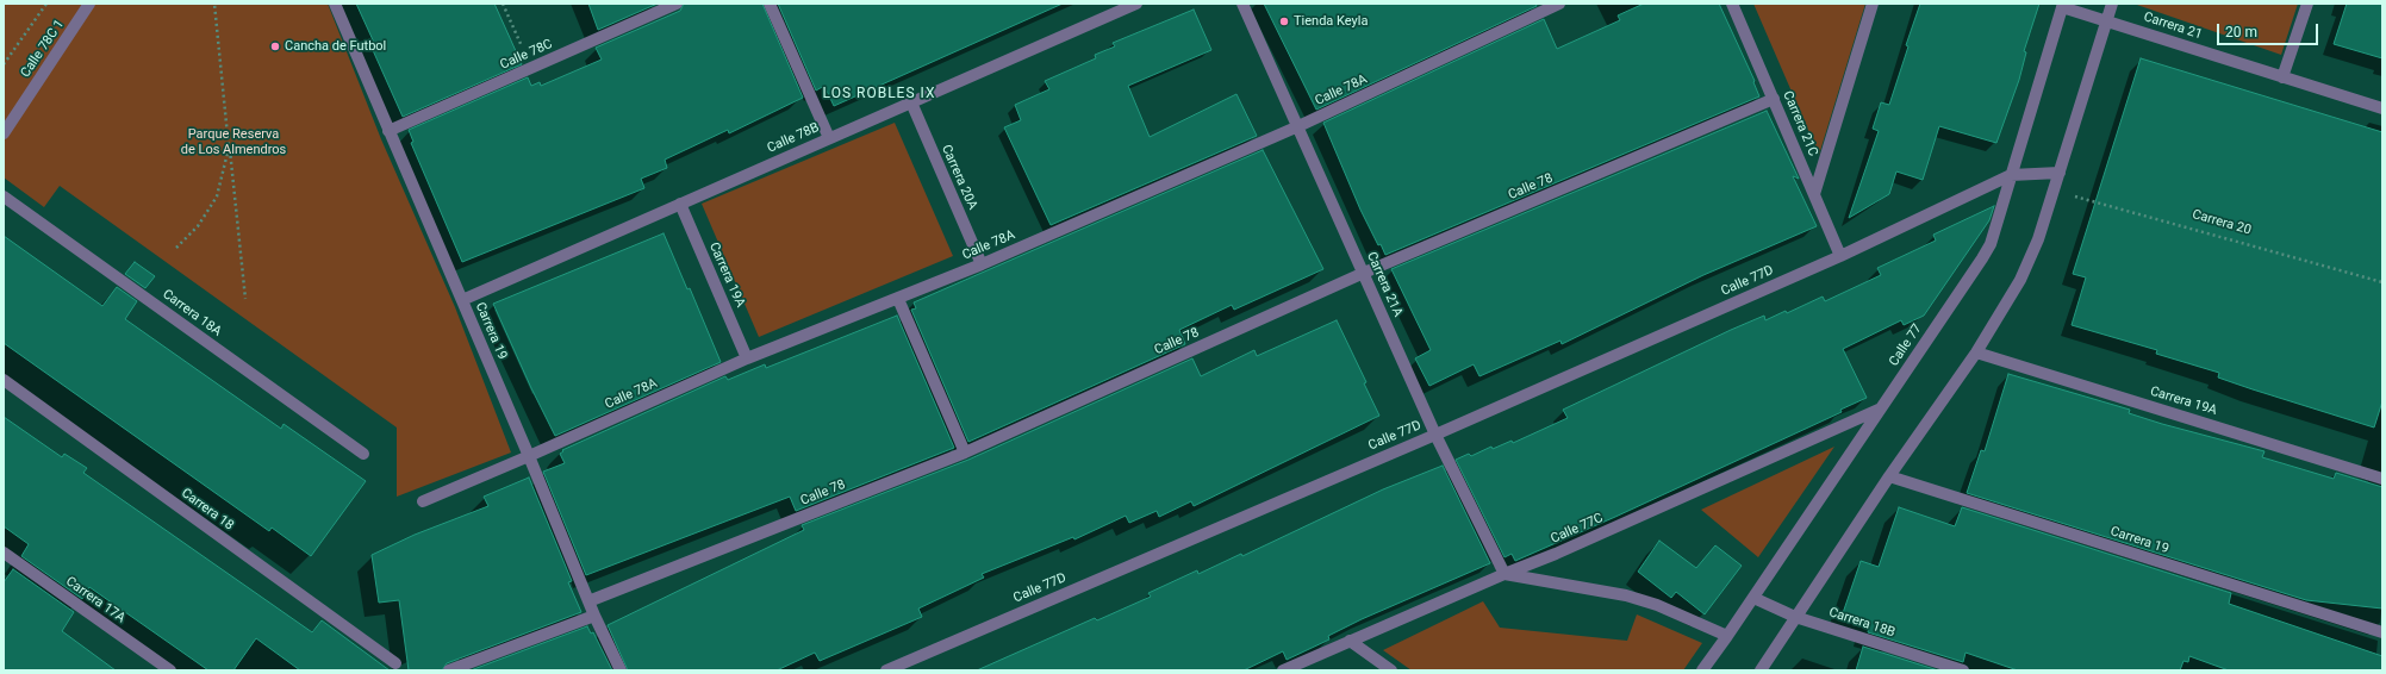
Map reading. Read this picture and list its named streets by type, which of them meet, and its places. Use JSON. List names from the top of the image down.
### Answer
{
  "streets": {
    "street": [
      "Carrera 21",
      "Calle 78C 1",
      "Calle 78C",
      "Calle 78A",
      "Carrera 21C",
      "Calle 78B",
      "Carrera 20A",
      "Calle 78",
      "Carrera 19A",
      "Calle 77D",
      "Carrera 21A",
      "Carrera 18A",
      "Carrera 19",
      "Calle 77",
      "Carrera 18",
      "Calle 77C",
      "Carrera 17A",
      "Carrera 18B"
    ],
    "path": ["Carrera 20"]
  },
  "crossings": [
    ["Carrera 21", "Calle 77"],
    ["Calle 78C", "Carrera 19"],
    ["Calle 78A", "Carrera 20A"],
    ["Calle 78A", "Carrera 19A"],
    ["Calle 78A", "Carrera 21A"],
    ["Calle 78A", "Carrera 19"],
    ["Carrera 21C", "Calle 78"],
    ["Carrera 21C", "Calle 77D"],
    ["Calle 78B", "Carrera 20A"],
    ["Calle 78B", "Carrera 19A"],
    ["Calle 78B", "Carrera 19"],
    ["Calle 78", "Carrera 21A"],
    ["Calle 78", "Carrera 19"],
    ["Calle 77D", "Carrera 21A"],
    ["Calle 77D", "Calle 77"],
    ["Carrera 21A", "Calle 77C"],
    ["Calle 77", "Calle 77C"],
    ["Calle 77", "Carrera 18B"]
  ],
  "districts": ["LOS ROBLES IX"],
  "parks": ["Parque Reserva de Los Almendros"],
  "places": ["Tienda Keyla", "Cancha de Futbol"],
  "scale_bar": "20 m"
}
